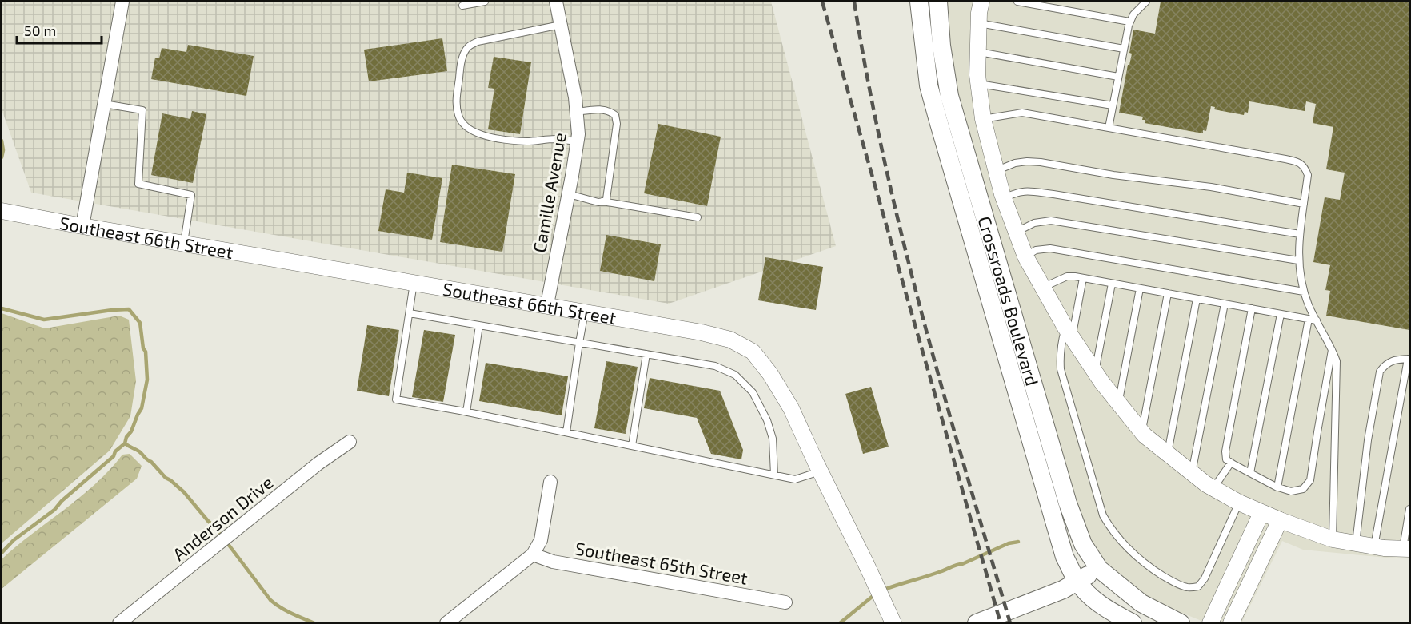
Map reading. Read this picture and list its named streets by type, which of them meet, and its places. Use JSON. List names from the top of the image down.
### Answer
{
  "streets": {
    "main road": ["Crossroads Boulevard"],
    "street": [
      "Camille Avenue",
      "Southeast 66th Street",
      "Anderson Drive",
      "Southeast 65th Street"
    ]
  },
  "crossings": [
    ["Camille Avenue", "Southeast 66th Street"]
  ],
  "scale_bar": "50 m"
}
